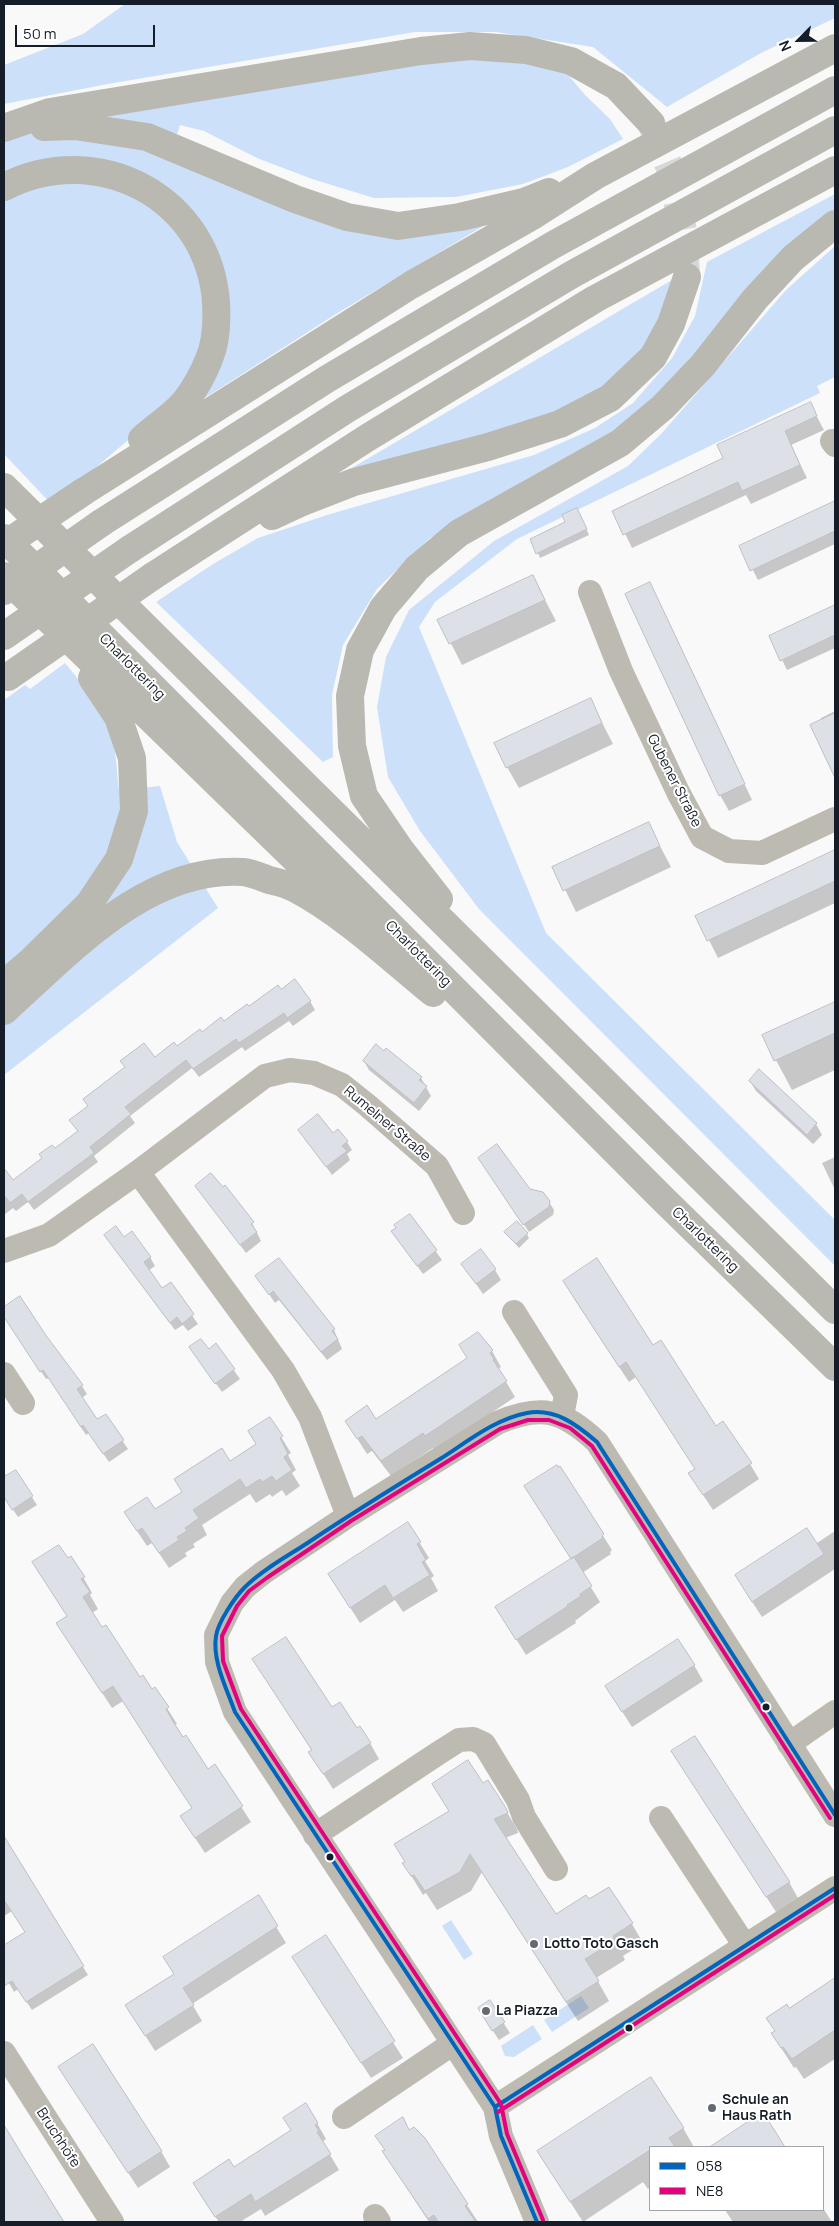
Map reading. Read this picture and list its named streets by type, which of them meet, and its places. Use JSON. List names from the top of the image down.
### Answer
{
  "streets": {
    "highway": ["Charlottering"],
    "street": ["Gubener Straße", "Rumelner Straße", "Bruchhöfe"]
  },
  "places": ["Lotto Toto Gasch", "La Piazza", "Schule an Haus Rath"],
  "lines": ["transit line 058", "transit line NE8"],
  "legend": ["058", "NE8"],
  "scale_bar": "50 m",
  "north": "bottom left"
}
